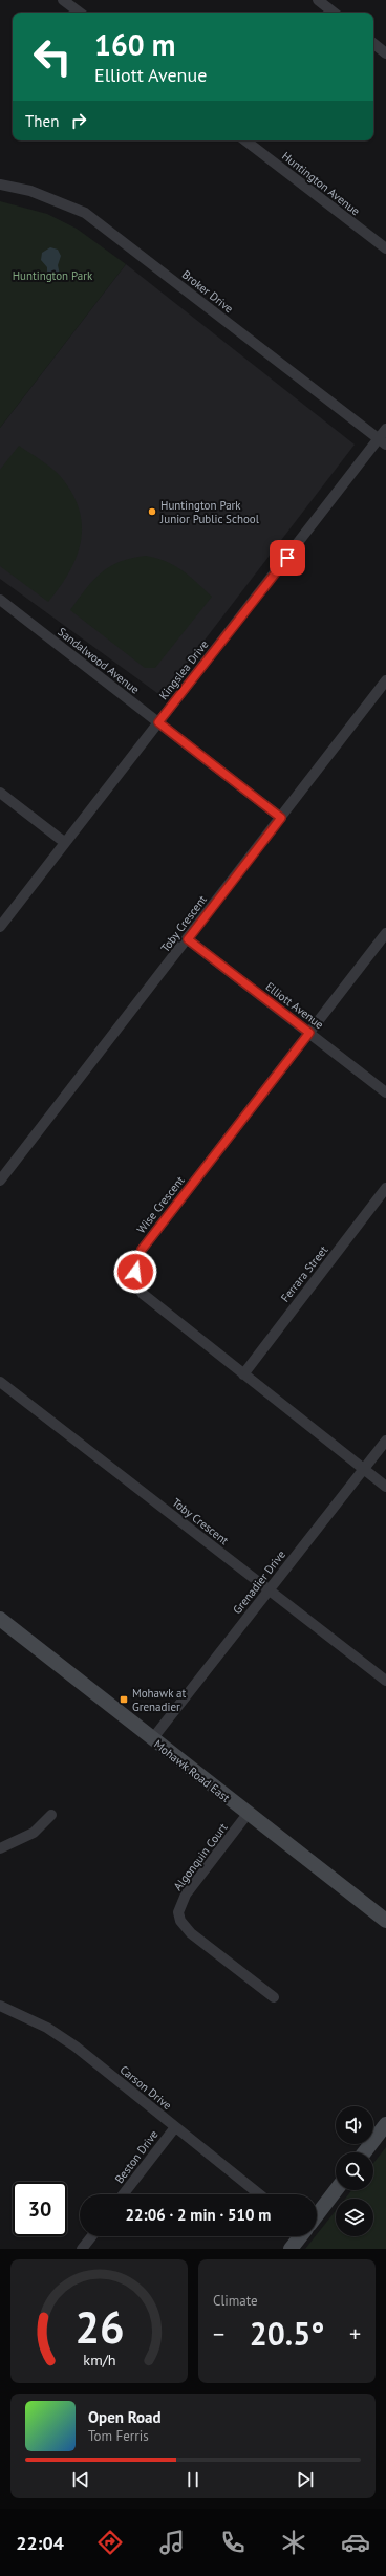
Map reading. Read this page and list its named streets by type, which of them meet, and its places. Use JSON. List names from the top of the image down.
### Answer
{
  "streets": {
    "main road": ["Mohawk Road East"],
    "street": [
      "Huntington Avenue",
      "Broker Drive",
      "Sandalwood Avenue",
      "Kingslea Drive",
      "Toby Crescent",
      "Elliott Avenue",
      "Wise Crescent",
      "Ferrara Street",
      "Grenadier Drive",
      "Algonquin Court",
      "Carson Drive",
      "Beston Drive"
    ]
  },
  "crossings": [
    ["Broker Drive", "Kingslea Drive"],
    ["Sandalwood Avenue", "Kingslea Drive"],
    ["Sandalwood Avenue", "Toby Crescent"],
    ["Toby Crescent", "Elliott Avenue"],
    ["Toby Crescent", "Grenadier Drive"],
    ["Elliott Avenue", "Wise Crescent"],
    ["Wise Crescent", "Ferrara Street"],
    ["Wise Crescent", "Grenadier Drive"],
    ["Grenadier Drive", "Mohawk Road East"],
    ["Mohawk Road East", "Algonquin Court"],
    ["Carson Drive", "Beston Drive"]
  ],
  "parks": ["Huntington Park"],
  "places": {
    "other": ["Huntington Park Junior Public School"],
    "transit": ["Mohawk at Grenadier"]
  },
  "page": {
    "turn": ["160 m", "Elliott Avenue"],
    "then": "Then",
    "limit": "30",
    "trip": "22:06 · 2 min · 510 m",
    "tile": "Climate",
    "heat": ["−", "20.5°", "+"],
    "song": ["Open Road", "Tom Ferris"],
    "tabs": "22:04",
    "gauge": ["26", "km/h"]
  }
}
